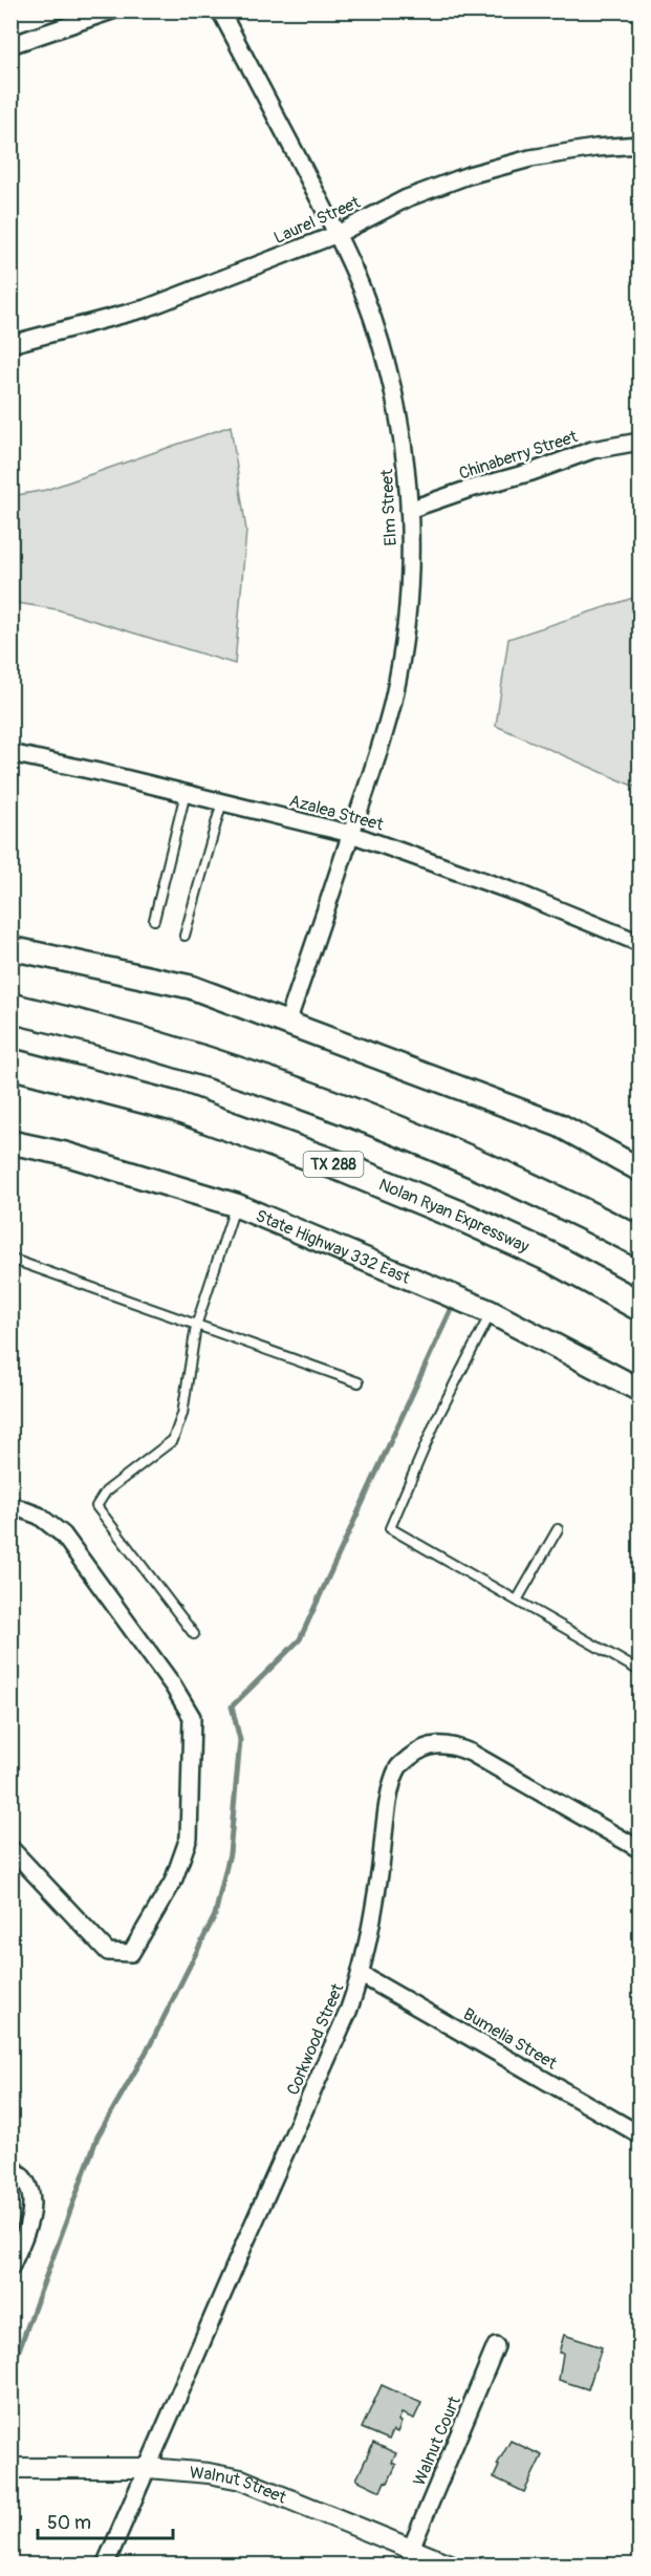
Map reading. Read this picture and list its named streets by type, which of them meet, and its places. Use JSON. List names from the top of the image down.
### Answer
{
  "streets": {
    "highway": ["TX 288", "Nolan Ryan Expressway"],
    "main road": ["State Highway 332 East"],
    "street": [
      "Laurel Street",
      "Chinaberry Street",
      "Elm Street",
      "Azalea Street",
      "Bumelia Street",
      "Corkwood Street",
      "Walnut Court",
      "Walnut Street"
    ]
  },
  "crossings": [
    ["Laurel Street", "Elm Street"],
    ["Chinaberry Street", "Elm Street"],
    ["Elm Street", "Azalea Street"],
    ["Bumelia Street", "Corkwood Street"],
    ["Corkwood Street", "Walnut Street"],
    ["Walnut Court", "Walnut Street"]
  ],
  "scale_bar": "50 m"
}
